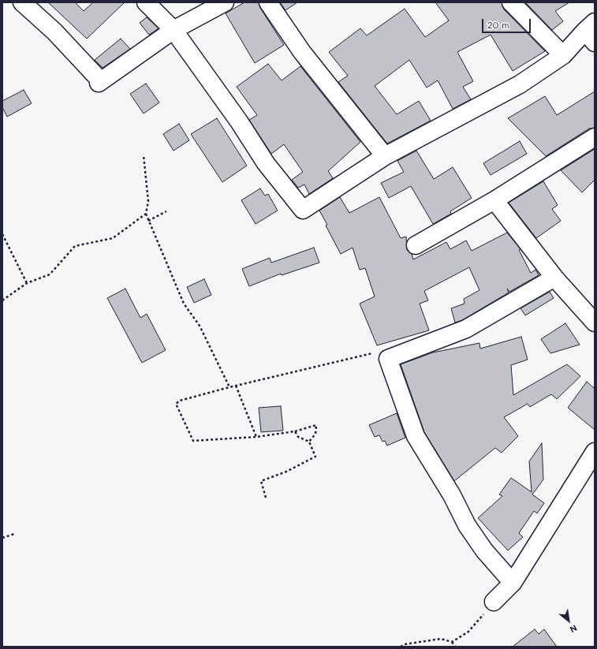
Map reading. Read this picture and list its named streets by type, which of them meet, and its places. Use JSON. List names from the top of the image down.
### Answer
{
  "scale_bar": "20 m",
  "north": "bottom right"
}
